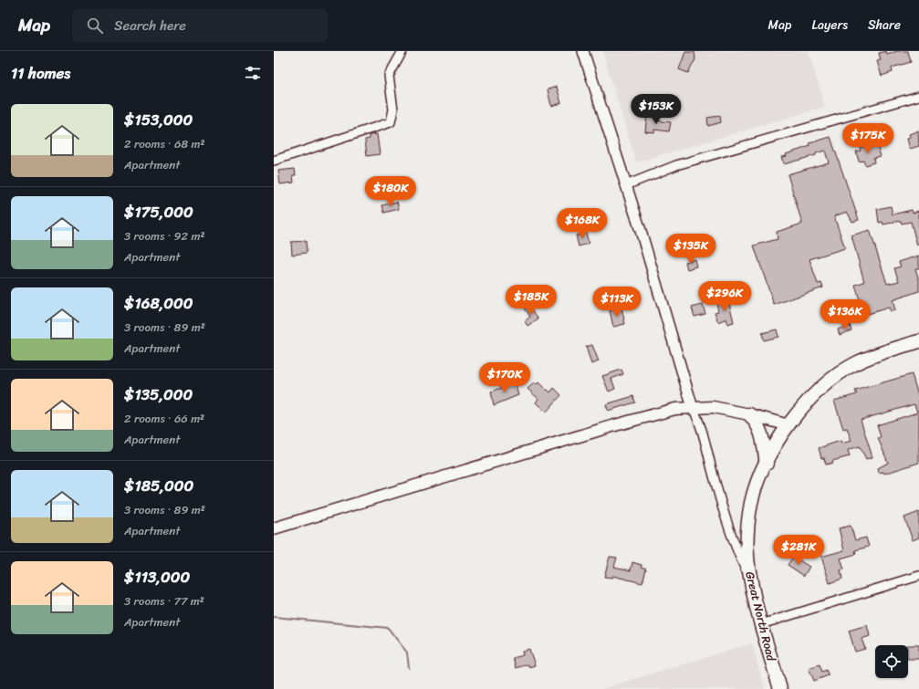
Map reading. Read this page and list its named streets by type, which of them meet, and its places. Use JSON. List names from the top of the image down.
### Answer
{
  "streets": {
    "highway": ["Great North Road"]
  },
  "page": {
    "header": "Map",
    "search": "Search here",
    "nav": ["Map", "Layers", "Share"],
    "heading": "11 homes",
    "price": [
      "$153K",
      "$175K",
      "$180K",
      "$168K",
      "$135K",
      "$296K",
      "$185K",
      "$113K",
      "$136K",
      "$170K",
      "$281K"
    ],
    "list": [
      {
        "name": "$153,000",
        "note": "2 rooms · 68 m² · Apartment"
      },
      {
        "name": "$175,000",
        "note": "3 rooms · 92 m² · Apartment"
      },
      {
        "name": "$168,000",
        "note": "3 rooms · 89 m² · Apartment"
      },
      {
        "name": "$135,000",
        "note": "2 rooms · 66 m² · Apartment"
      },
      {
        "name": "$185,000",
        "note": "3 rooms · 89 m² · Apartment"
      },
      {
        "name": "$113,000",
        "note": "3 rooms · 77 m² · Apartment"
      }
    ]
  }
}
